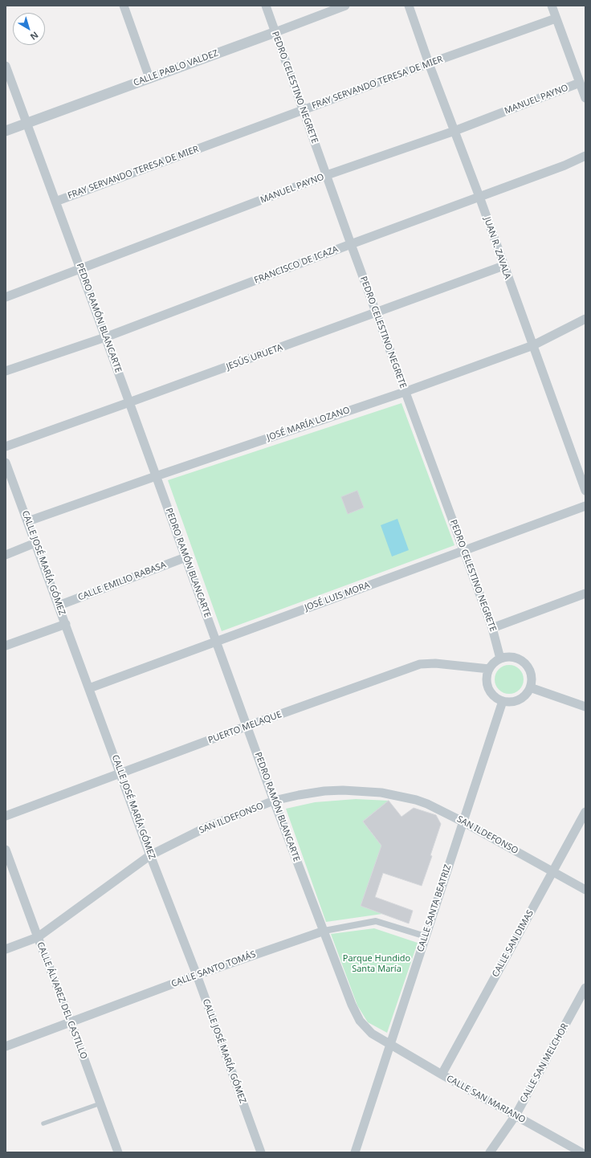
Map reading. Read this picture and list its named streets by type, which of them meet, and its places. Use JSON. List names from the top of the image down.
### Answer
{
  "streets": {
    "street": [
      "CALLE PABLO VALDEZ",
      "FRAY SERVANDO TERESA DE MIER",
      "PEDRO CELESTINO NEGRETE",
      "MANUEL PAYNO",
      "JUAN R. ZAVALA",
      "FRANCISCO DE ICAZA",
      "PEDRO RAMÓN BLANCARTE",
      "JESÚS URUETA",
      "JOSÉ MARÍA LOZANO",
      "CALLE JOSÉ MARÍA GÓMEZ",
      "CALLE EMILIO RABASA",
      "JOSÉ LUIS MORA",
      "PUERTO MELAQUE",
      "SAN ILDEFONSO",
      "CALLE SANTA BEATRIZ",
      "CALLE SAN DIMAS",
      "CALLE SANTO TOMÁS",
      "CALLE ÁLVAREZ DEL CASTILLO",
      "CALLE SAN MELCHOR",
      "CALLE SAN MARIANO"
    ]
  },
  "crossings": [
    ["CALLE PABLO VALDEZ", "PEDRO CELESTINO NEGRETE"],
    ["CALLE PABLO VALDEZ", "PEDRO RAMÓN BLANCARTE"],
    ["FRAY SERVANDO TERESA DE MIER", "PEDRO CELESTINO NEGRETE"],
    ["FRAY SERVANDO TERESA DE MIER", "JUAN R. ZAVALA"],
    ["FRAY SERVANDO TERESA DE MIER", "PEDRO RAMÓN BLANCARTE"],
    ["PEDRO CELESTINO NEGRETE", "MANUEL PAYNO"],
    ["PEDRO CELESTINO NEGRETE", "FRANCISCO DE ICAZA"],
    ["PEDRO CELESTINO NEGRETE", "JESÚS URUETA"],
    ["PEDRO CELESTINO NEGRETE", "JOSÉ MARÍA LOZANO"],
    ["PEDRO CELESTINO NEGRETE", "JOSÉ LUIS MORA"],
    ["PEDRO CELESTINO NEGRETE", "PUERTO MELAQUE"],
    ["PEDRO CELESTINO NEGRETE", "CALLE SANTA BEATRIZ"],
    ["MANUEL PAYNO", "JUAN R. ZAVALA"],
    ["MANUEL PAYNO", "PEDRO RAMÓN BLANCARTE"],
    ["JUAN R. ZAVALA", "FRANCISCO DE ICAZA"],
    ["JUAN R. ZAVALA", "JESÚS URUETA"],
    ["JUAN R. ZAVALA", "JOSÉ MARÍA LOZANO"],
    ["FRANCISCO DE ICAZA", "PEDRO RAMÓN BLANCARTE"],
    ["PEDRO RAMÓN BLANCARTE", "JESÚS URUETA"],
    ["PEDRO RAMÓN BLANCARTE", "JOSÉ MARÍA LOZANO"],
    ["PEDRO RAMÓN BLANCARTE", "CALLE EMILIO RABASA"],
    ["PEDRO RAMÓN BLANCARTE", "JOSÉ LUIS MORA"],
    ["PEDRO RAMÓN BLANCARTE", "PUERTO MELAQUE"],
    ["PEDRO RAMÓN BLANCARTE", "SAN ILDEFONSO"],
    ["PEDRO RAMÓN BLANCARTE", "CALLE SANTA BEATRIZ"],
    ["PEDRO RAMÓN BLANCARTE", "CALLE SANTO TOMÁS"],
    ["PEDRO RAMÓN BLANCARTE", "CALLE SAN MARIANO"],
    ["JOSÉ MARÍA LOZANO", "CALLE JOSÉ MARÍA GÓMEZ"],
    ["CALLE JOSÉ MARÍA GÓMEZ", "CALLE EMILIO RABASA"],
    ["CALLE JOSÉ MARÍA GÓMEZ", "JOSÉ LUIS MORA"],
    ["CALLE JOSÉ MARÍA GÓMEZ", "PUERTO MELAQUE"],
    ["CALLE JOSÉ MARÍA GÓMEZ", "SAN ILDEFONSO"],
    ["CALLE JOSÉ MARÍA GÓMEZ", "CALLE SANTO TOMÁS"],
    ["PUERTO MELAQUE", "CALLE SANTA BEATRIZ"],
    ["SAN ILDEFONSO", "CALLE SANTA BEATRIZ"],
    ["SAN ILDEFONSO", "CALLE SAN DIMAS"],
    ["SAN ILDEFONSO", "CALLE ÁLVAREZ DEL CASTILLO"],
    ["CALLE SANTA BEATRIZ", "CALLE SANTO TOMÁS"],
    ["CALLE SANTA BEATRIZ", "CALLE SAN MARIANO"],
    ["CALLE SAN DIMAS", "CALLE SAN MARIANO"],
    ["CALLE SANTO TOMÁS", "CALLE ÁLVAREZ DEL CASTILLO"],
    ["CALLE SAN MELCHOR", "CALLE SAN MARIANO"]
  ],
  "parks": ["Parque Hundido Santa María"],
  "north": "bottom right"
}
